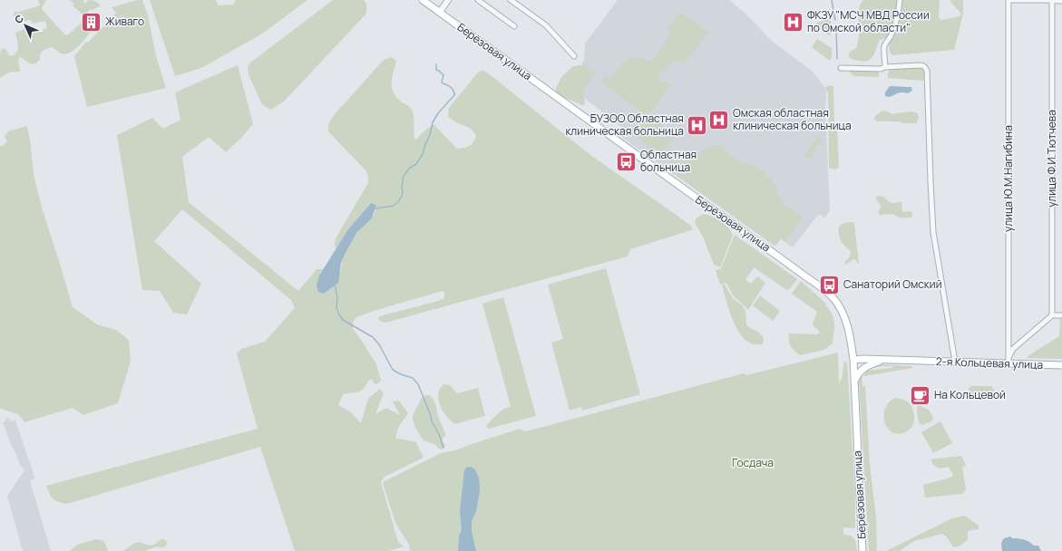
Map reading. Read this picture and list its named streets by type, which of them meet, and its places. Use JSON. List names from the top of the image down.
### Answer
{
  "streets": {
    "main road": ["Берёзовая улица", "2-я Кольцевая улица"],
    "street": ["улица Ф.И.Тютчева", "улица Ю.М.Нагибина"]
  },
  "crossings": [
    ["Берёзовая улица", "2-я Кольцевая улица"],
    ["улица Ю.М.Нагибина", "2-я Кольцевая улица"]
  ],
  "parks": ["Госдача"],
  "places": {
    "building": ["Живаго"],
    "hospital": ["ФКЗУ \"МСЧ МВД России по Омской области\"", "Омская областная клиническая больница", "БУЗОО Областная клиническая больница"],
    "bus stop": ["Областная больница", "Санаторий Омский"],
    "cafe": ["На Кольцевой"]
  },
  "north": "top left"
}
